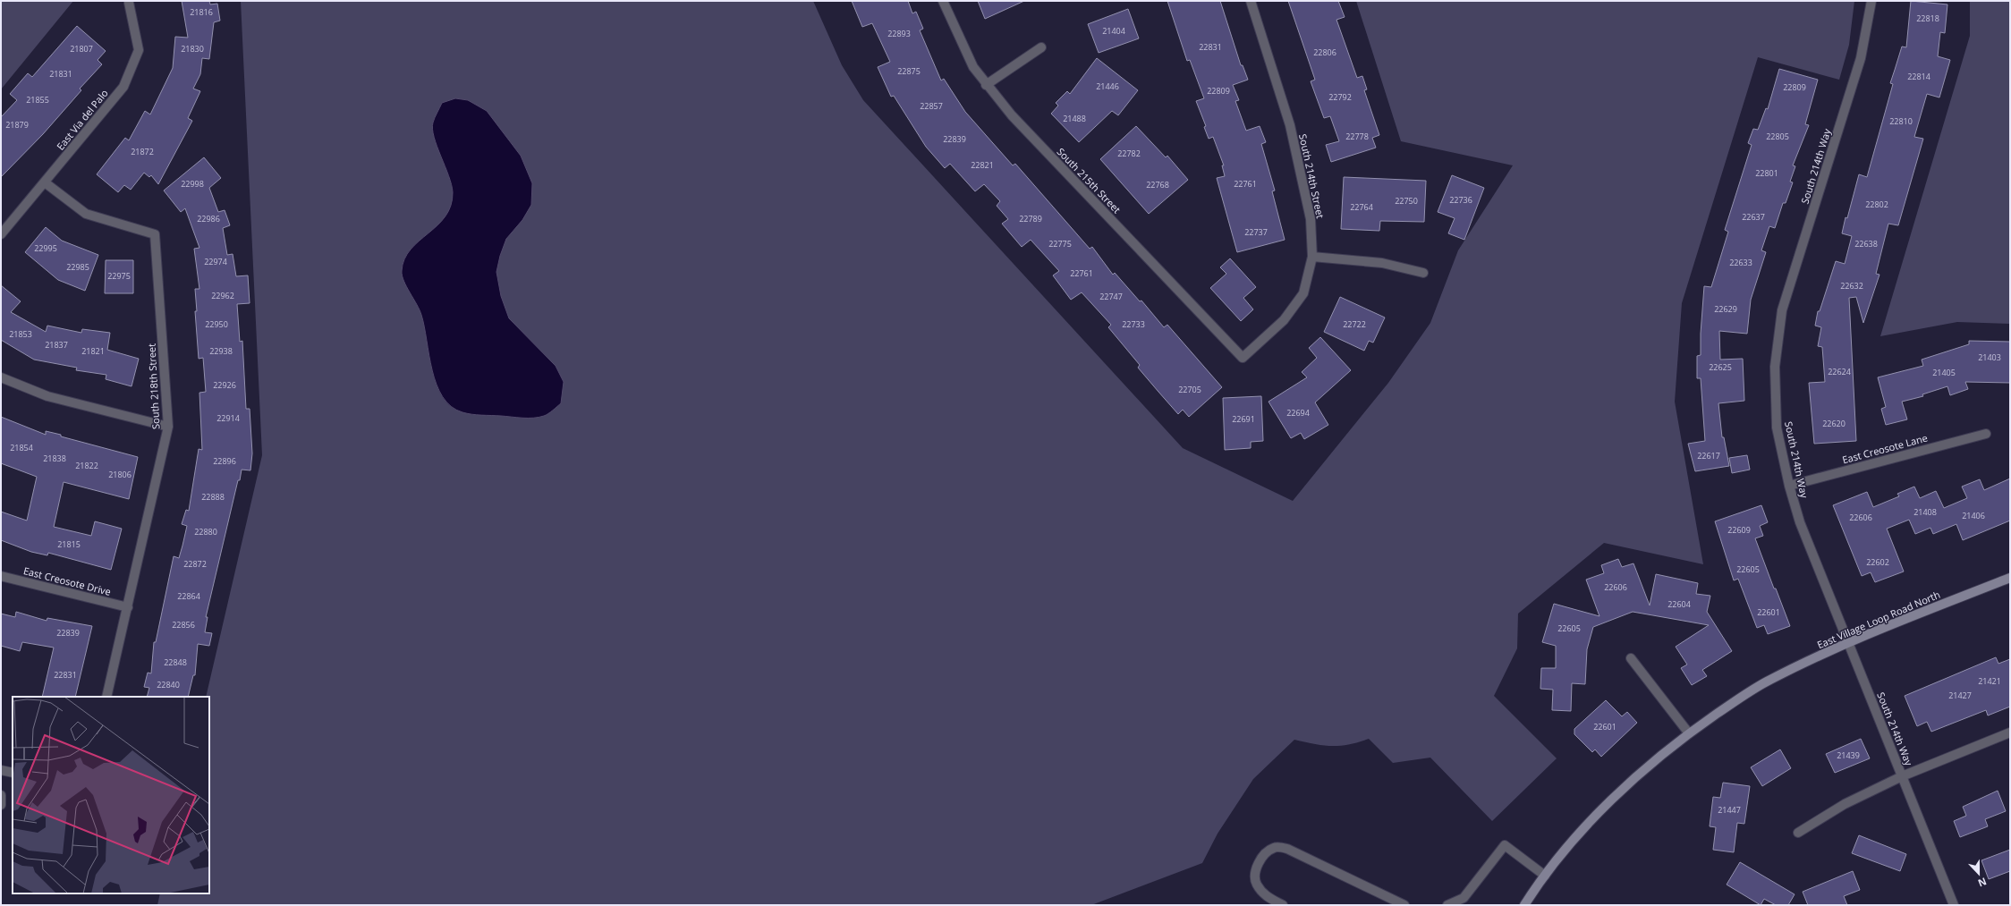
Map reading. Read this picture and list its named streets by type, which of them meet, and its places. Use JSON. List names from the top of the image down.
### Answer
{
  "streets": {
    "street": [
      "East Via del Palo",
      "South 214th Way",
      "South 214th Street",
      "South 215th Street",
      "South 218th Street",
      "East Creosote Lane",
      "East Creosote Drive",
      "East Village Loop Road North"
    ]
  },
  "crossings": [
    ["East Via del Palo", "South 218th Street"],
    ["South 214th Way", "East Creosote Lane"],
    ["South 214th Way", "East Village Loop Road North"],
    ["South 214th Street", "South 215th Street"],
    ["South 218th Street", "East Creosote Drive"]
  ],
  "house_numbers": [
    "21816",
    "22818",
    "21404",
    "22893",
    "22831",
    "21807",
    "21830",
    "22806",
    "22875",
    "21831",
    "22814",
    "21446",
    "22809",
    "22809",
    "22792",
    "21855",
    "22857",
    "21488",
    "22810",
    "21879",
    "22778",
    "22805",
    "22839",
    "21872",
    "22782",
    "22821",
    "22801",
    "22998",
    "22761",
    "22768",
    "22736",
    "22750",
    "22802",
    "22764",
    "22637",
    "22986",
    "22789",
    "22737",
    "22775",
    "22638",
    "22995",
    "22974",
    "22633",
    "22985",
    "22761",
    "22975",
    "22632",
    "22962",
    "22747",
    "22629",
    "22950",
    "22733",
    "22722",
    "21853",
    "21837",
    "21821",
    "22938",
    "21403",
    "22625",
    "22624",
    "21405",
    "22926",
    "22705",
    "22694",
    "22914",
    "22691",
    "22620",
    "21854",
    "22617",
    "21838",
    "22896",
    "21822",
    "21806",
    "22888",
    "21408",
    "21406",
    "22606",
    "22609",
    "22880",
    "21815",
    "22602",
    "22872",
    "22605",
    "22606",
    "22864",
    "22604",
    "22601",
    "22856",
    "22605",
    "22839",
    "22848",
    "22831",
    "21421",
    "22840",
    "21427",
    "22601",
    "21439",
    "21447"
  ],
  "north": "bottom"
}
